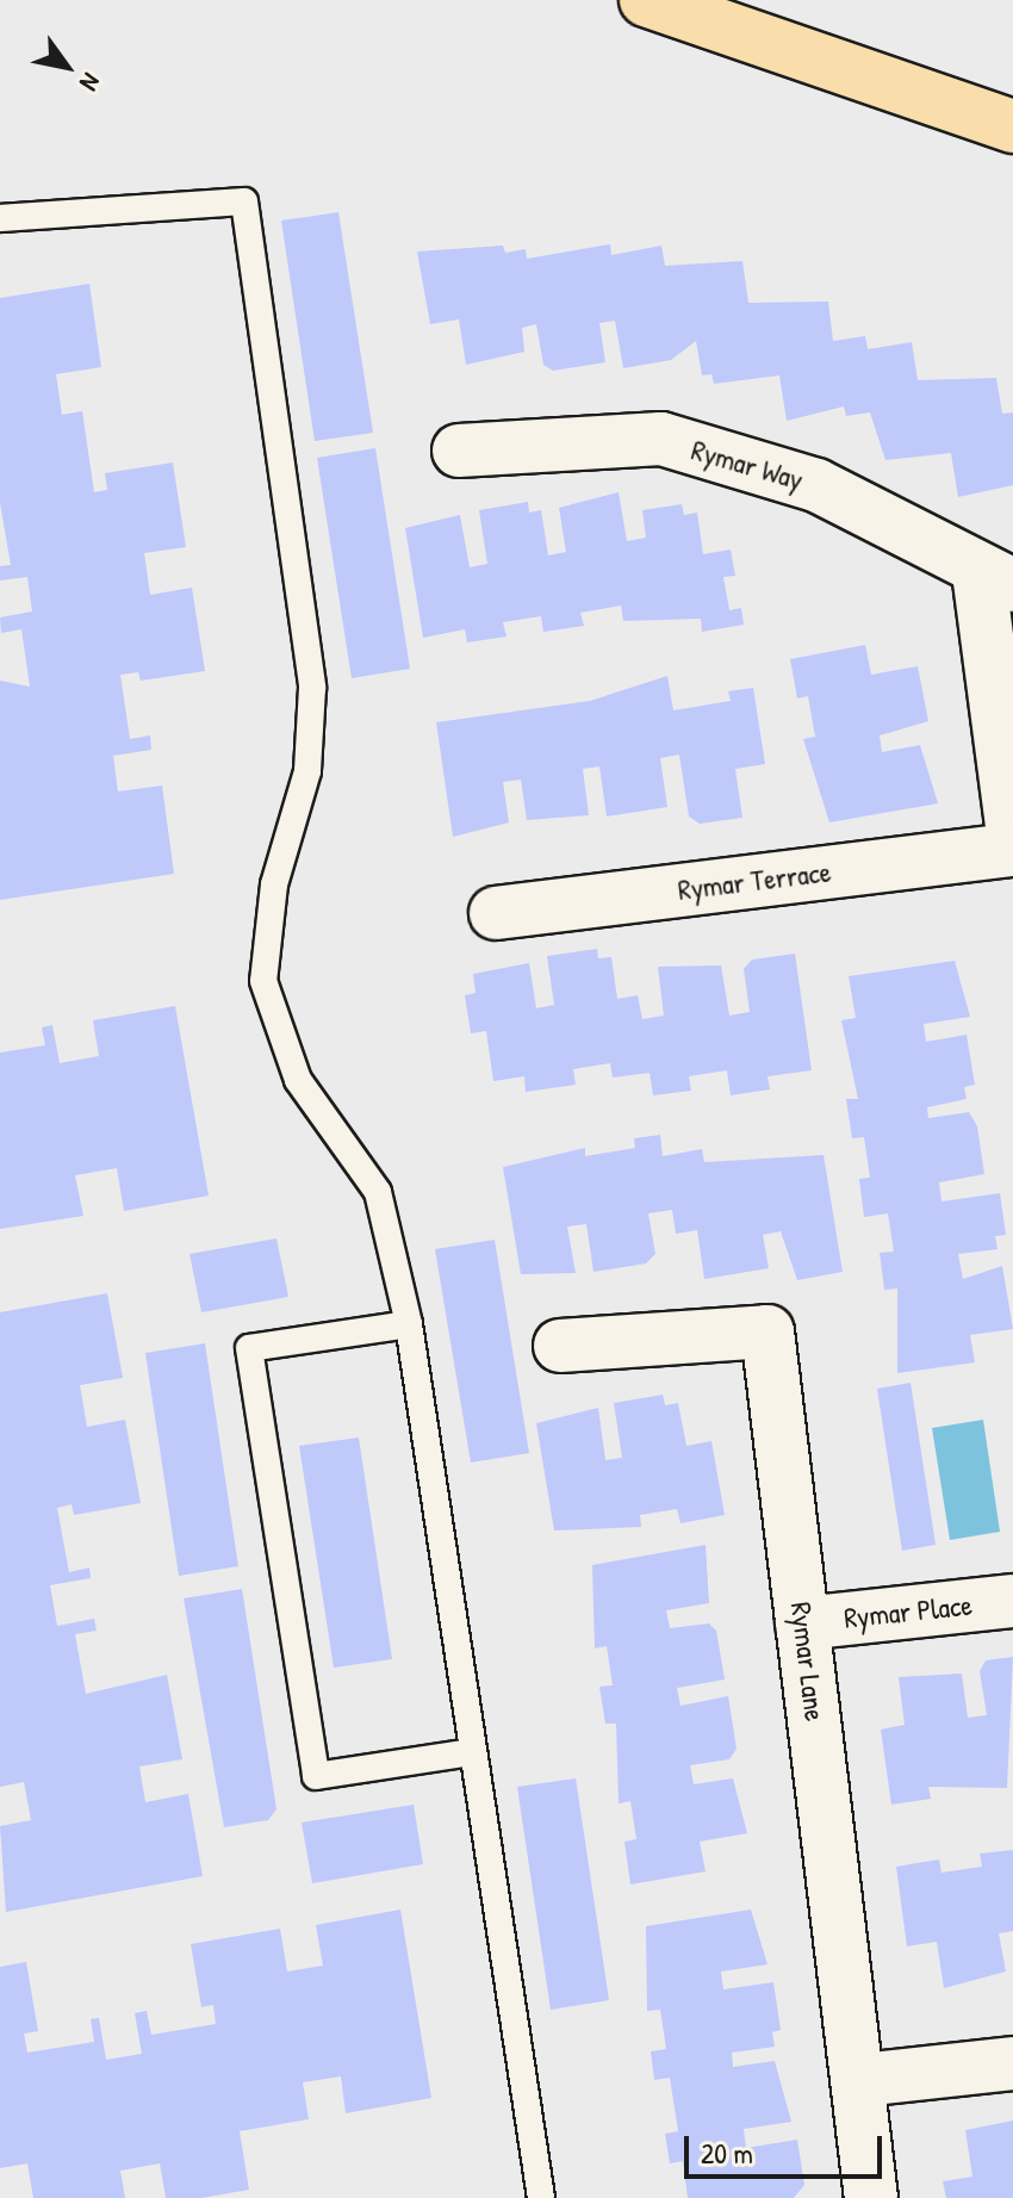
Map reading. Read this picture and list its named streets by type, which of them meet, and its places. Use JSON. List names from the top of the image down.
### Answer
{
  "streets": {
    "street": [
      "Rymar Way",
      "Rymar Terrace",
      "Rymar Place",
      "Rymar Lane"
    ]
  },
  "crossings": [
    ["Rymar Place", "Rymar Lane"]
  ],
  "scale_bar": "20 m",
  "north": "bottom right"
}
